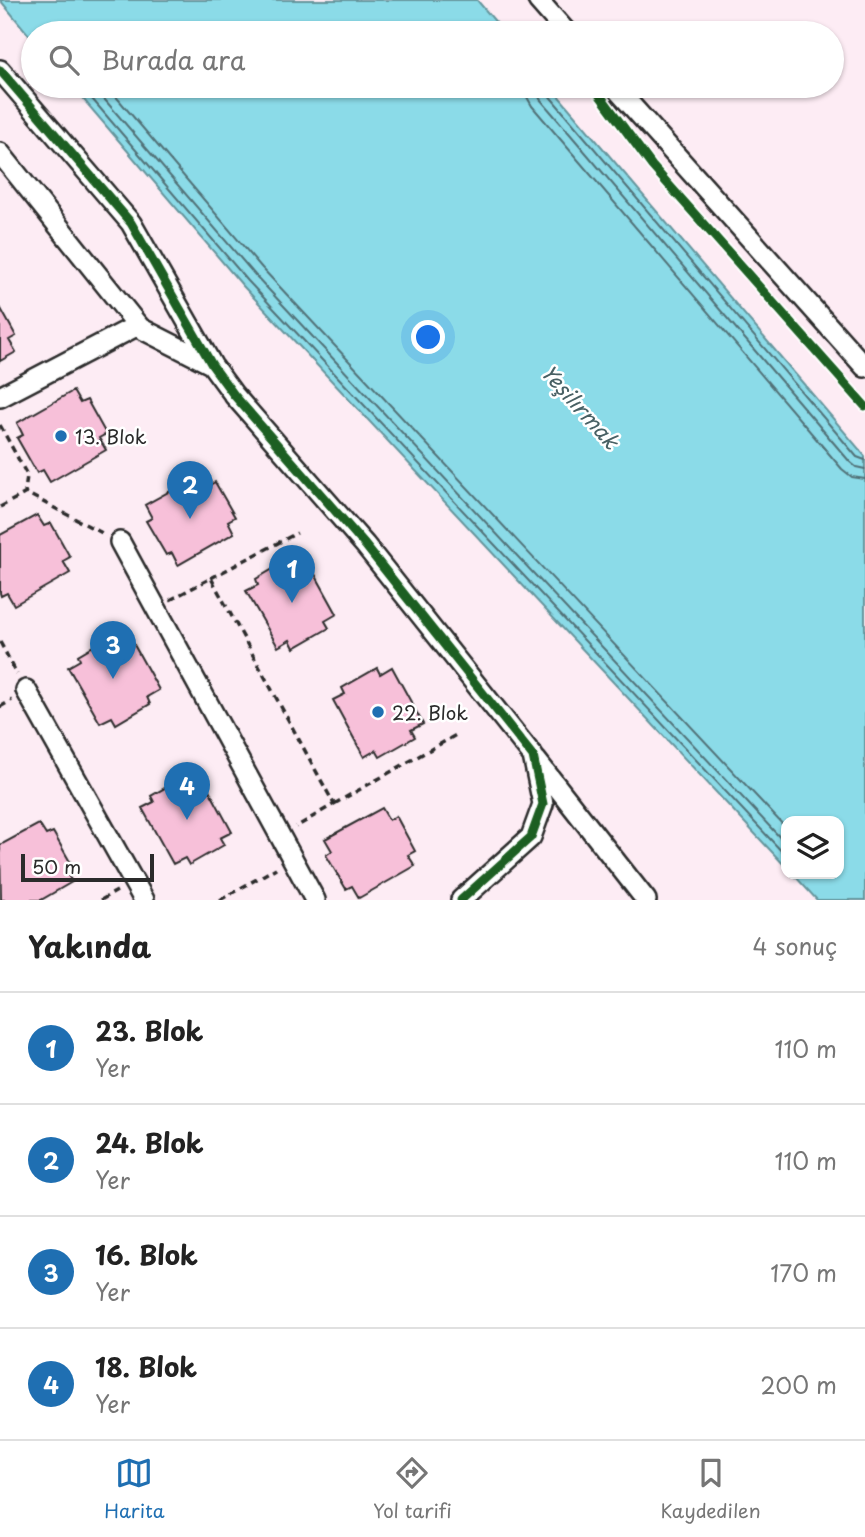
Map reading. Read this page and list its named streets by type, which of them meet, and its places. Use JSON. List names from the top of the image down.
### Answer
{
  "water": ["Yeşilırmak"],
  "places": ["13. Blok", "22. Blok"],
  "scale_bar": "50 m",
  "page": {
    "search": "Burada ara",
    "pins": [
      "2",
      "1",
      "3",
      "4"
    ],
    "scale": "50 m",
    "heading": ["Yakında", "4 sonuç"],
    "list": [
      {
        "mark": "1",
        "name": "23. Blok",
        "note": "Yer",
        "value": "110 m"
      },
      {
        "mark": "2",
        "name": "24. Blok",
        "note": "Yer",
        "value": "110 m"
      },
      {
        "mark": "3",
        "name": "16. Blok",
        "note": "Yer",
        "value": "170 m"
      },
      {
        "mark": "4",
        "name": "18. Blok",
        "note": "Yer",
        "value": "200 m"
      }
    ],
    "nav": ["Harita", "Yol tarifi", "Kaydedilen"]
  }
}
